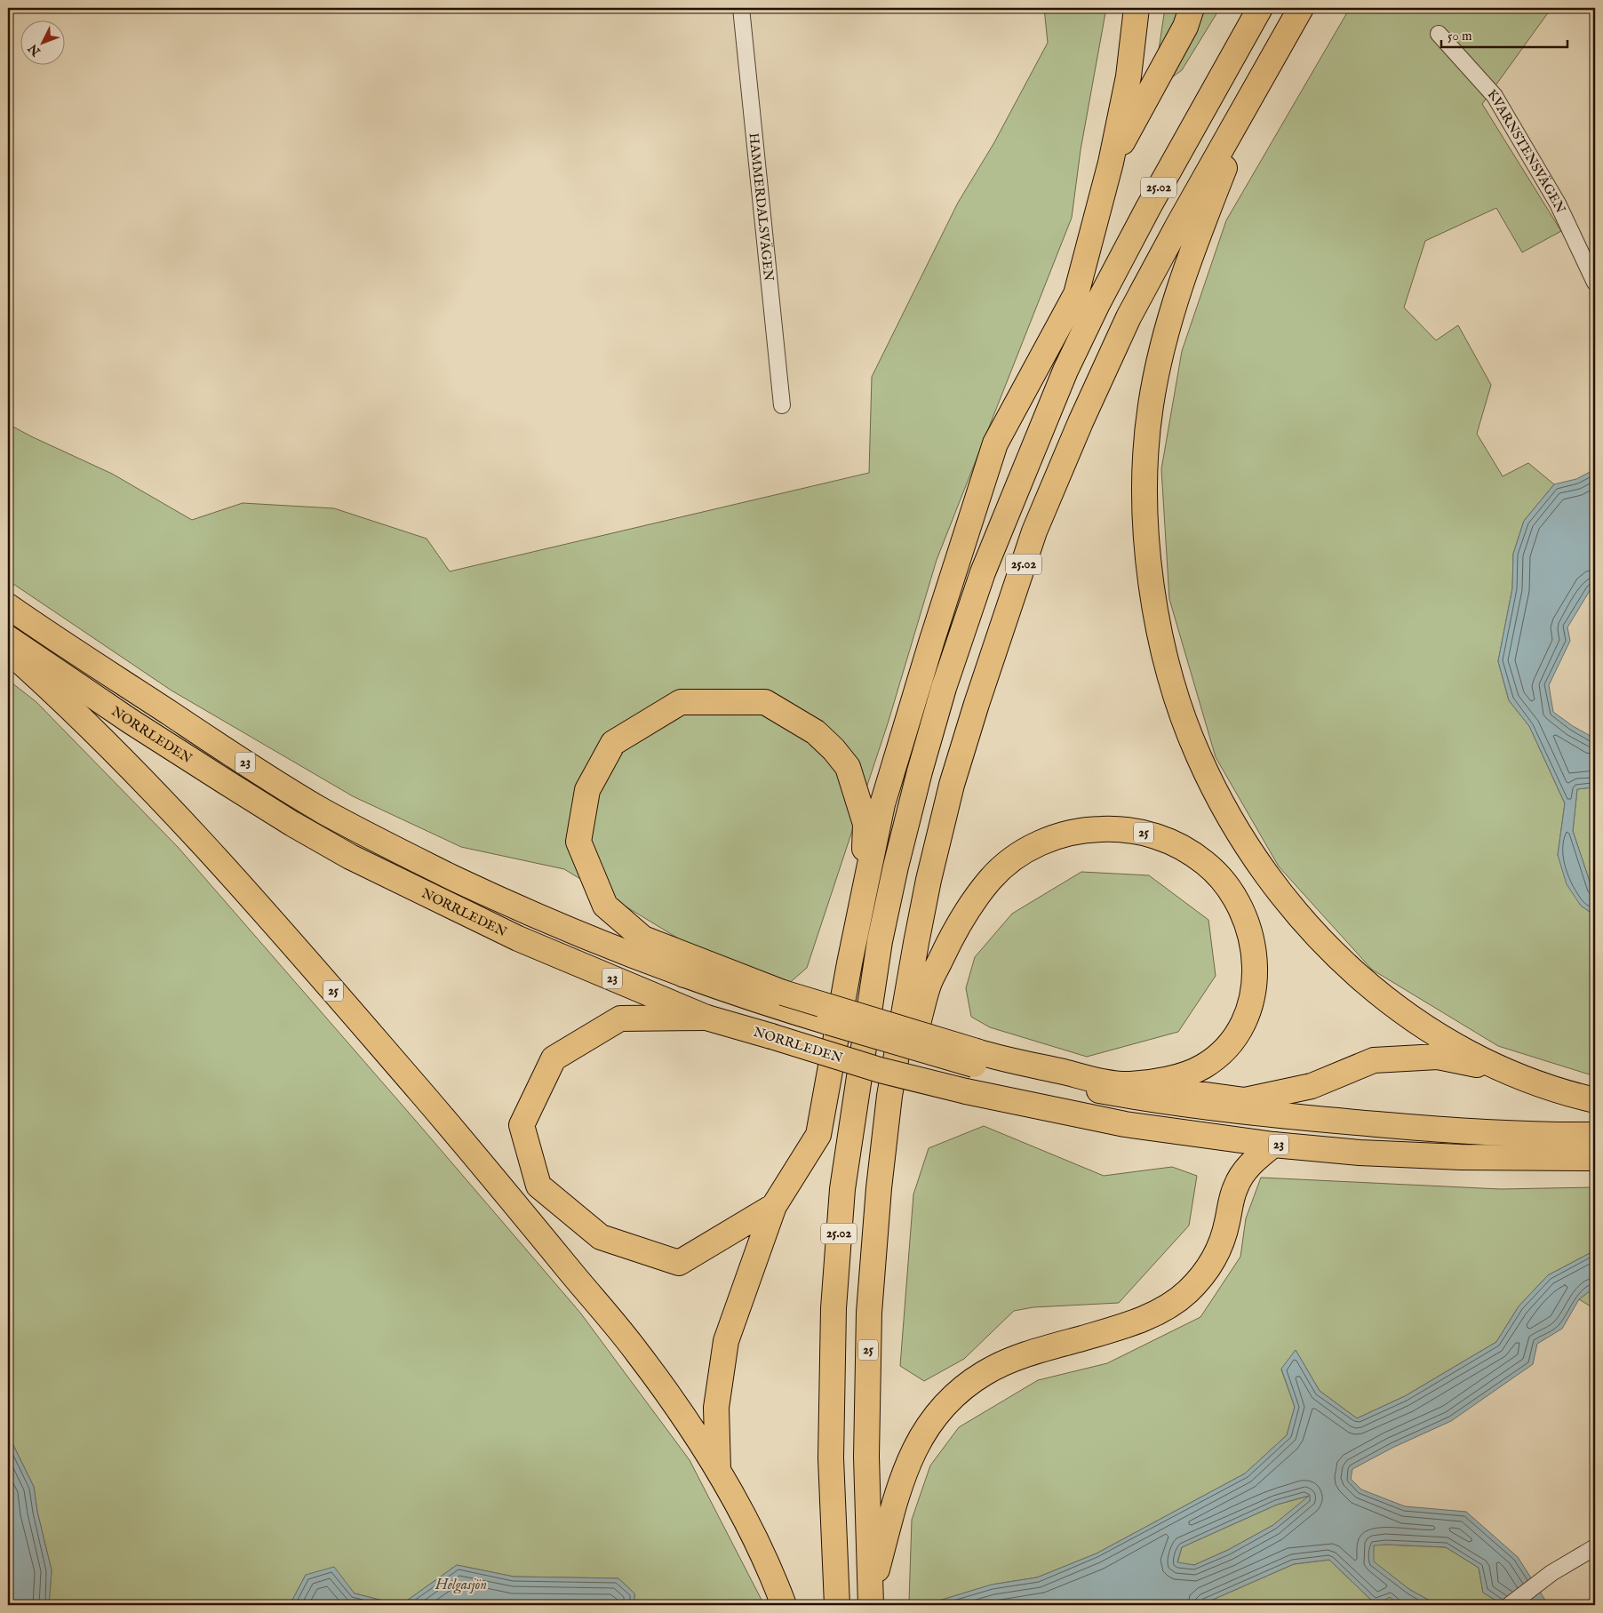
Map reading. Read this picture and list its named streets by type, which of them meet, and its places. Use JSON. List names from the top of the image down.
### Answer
{
  "streets": {
    "main road": [
      "25.02",
      "NORRLEDEN",
      "23",
      "25"
    ],
    "street": ["KVARNSTENSVÄGEN", "HAMMERDALSVÄGEN"]
  },
  "crossings": [
    ["25.02", "25"],
    ["NORRLEDEN", "23"],
    ["23", "25"]
  ],
  "water": ["Helgasjön"],
  "scale_bar": "50 m",
  "north": "bottom left"
}
